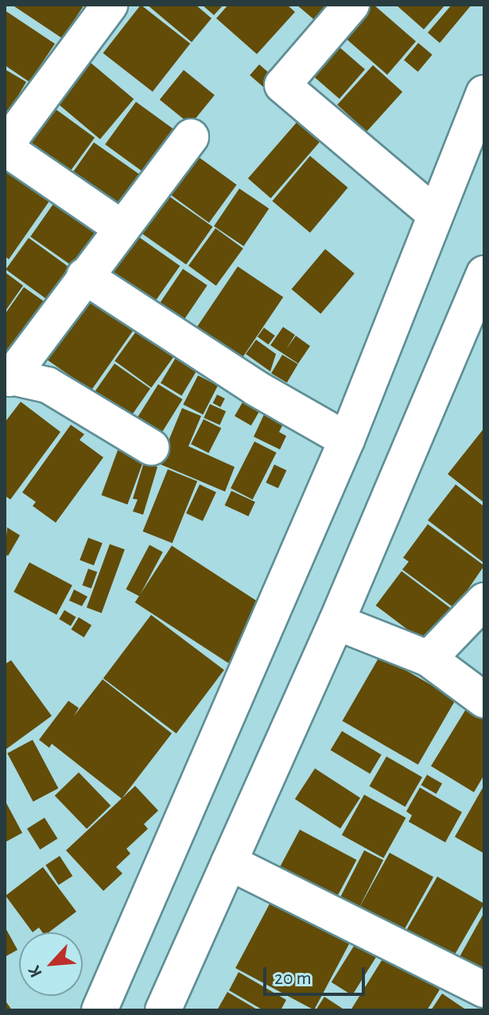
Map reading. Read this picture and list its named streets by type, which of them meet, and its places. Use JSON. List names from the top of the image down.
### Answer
{
  "scale_bar": "20 m",
  "north": "bottom left"
}
